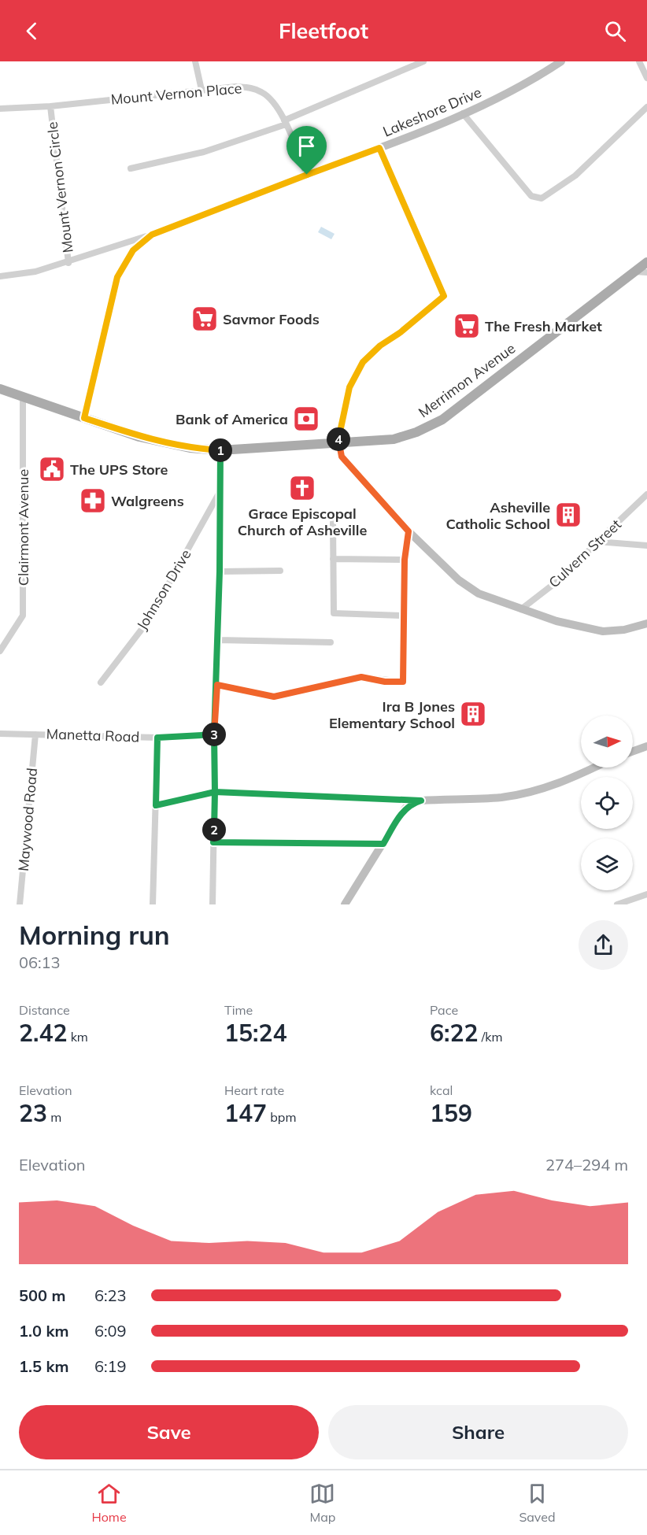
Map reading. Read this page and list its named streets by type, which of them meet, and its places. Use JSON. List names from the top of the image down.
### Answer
{
  "streets": {
    "main road": ["Merrimon Avenue"],
    "street": [
      "Mount Vernon Place",
      "Lakeshore Drive",
      "Mount Vernon Circle",
      "Clairmont Avenue",
      "Culvern Street",
      "Johnson Drive",
      "Manetta Road",
      "Maywood Road"
    ]
  },
  "crossings": [
    ["Mount Vernon Place", "Lakeshore Drive"],
    ["Mount Vernon Place", "Mount Vernon Circle"],
    ["Lakeshore Drive", "Mount Vernon Circle"],
    ["Lakeshore Drive", "Merrimon Avenue"],
    ["Merrimon Avenue", "Clairmont Avenue"],
    ["Manetta Road", "Maywood Road"]
  ],
  "places": {
    "supermarket": ["Savmor Foods", "The Fresh Market"],
    "bank": ["Bank of America"],
    "public building": ["The UPS Store"],
    "church": ["Grace Episcopal Church of Asheville"],
    "pharmacy": ["Walgreens"],
    "building": ["Asheville Catholic School", "Ira B Jones Elementary School"]
  },
  "north": "right",
  "page": {
    "header": "Fleetfoot",
    "pins": [
      "4",
      "1",
      "3",
      "2"
    ],
    "heading": ["Morning run", "06:13"],
    "stats": [
      ["Distance", "2.42 km"],
      ["Time", "15:24"],
      ["Pace", "6:22 /km"],
      ["Elevation", "23 m"],
      ["Heart rate", "147 bpm"],
      ["kcal", "159"]
    ],
    "chart": ["Elevation", "274–294 m"],
    "list": [
      {
        "name": "500 m",
        "note": "6:23"
      },
      {
        "name": "1.0 km",
        "note": "6:09"
      },
      {
        "name": "1.5 km",
        "note": "6:19"
      }
    ],
    "buttons": ["Save", "Share"],
    "tabs": ["Home", "Map", "Saved"]
  }
}
